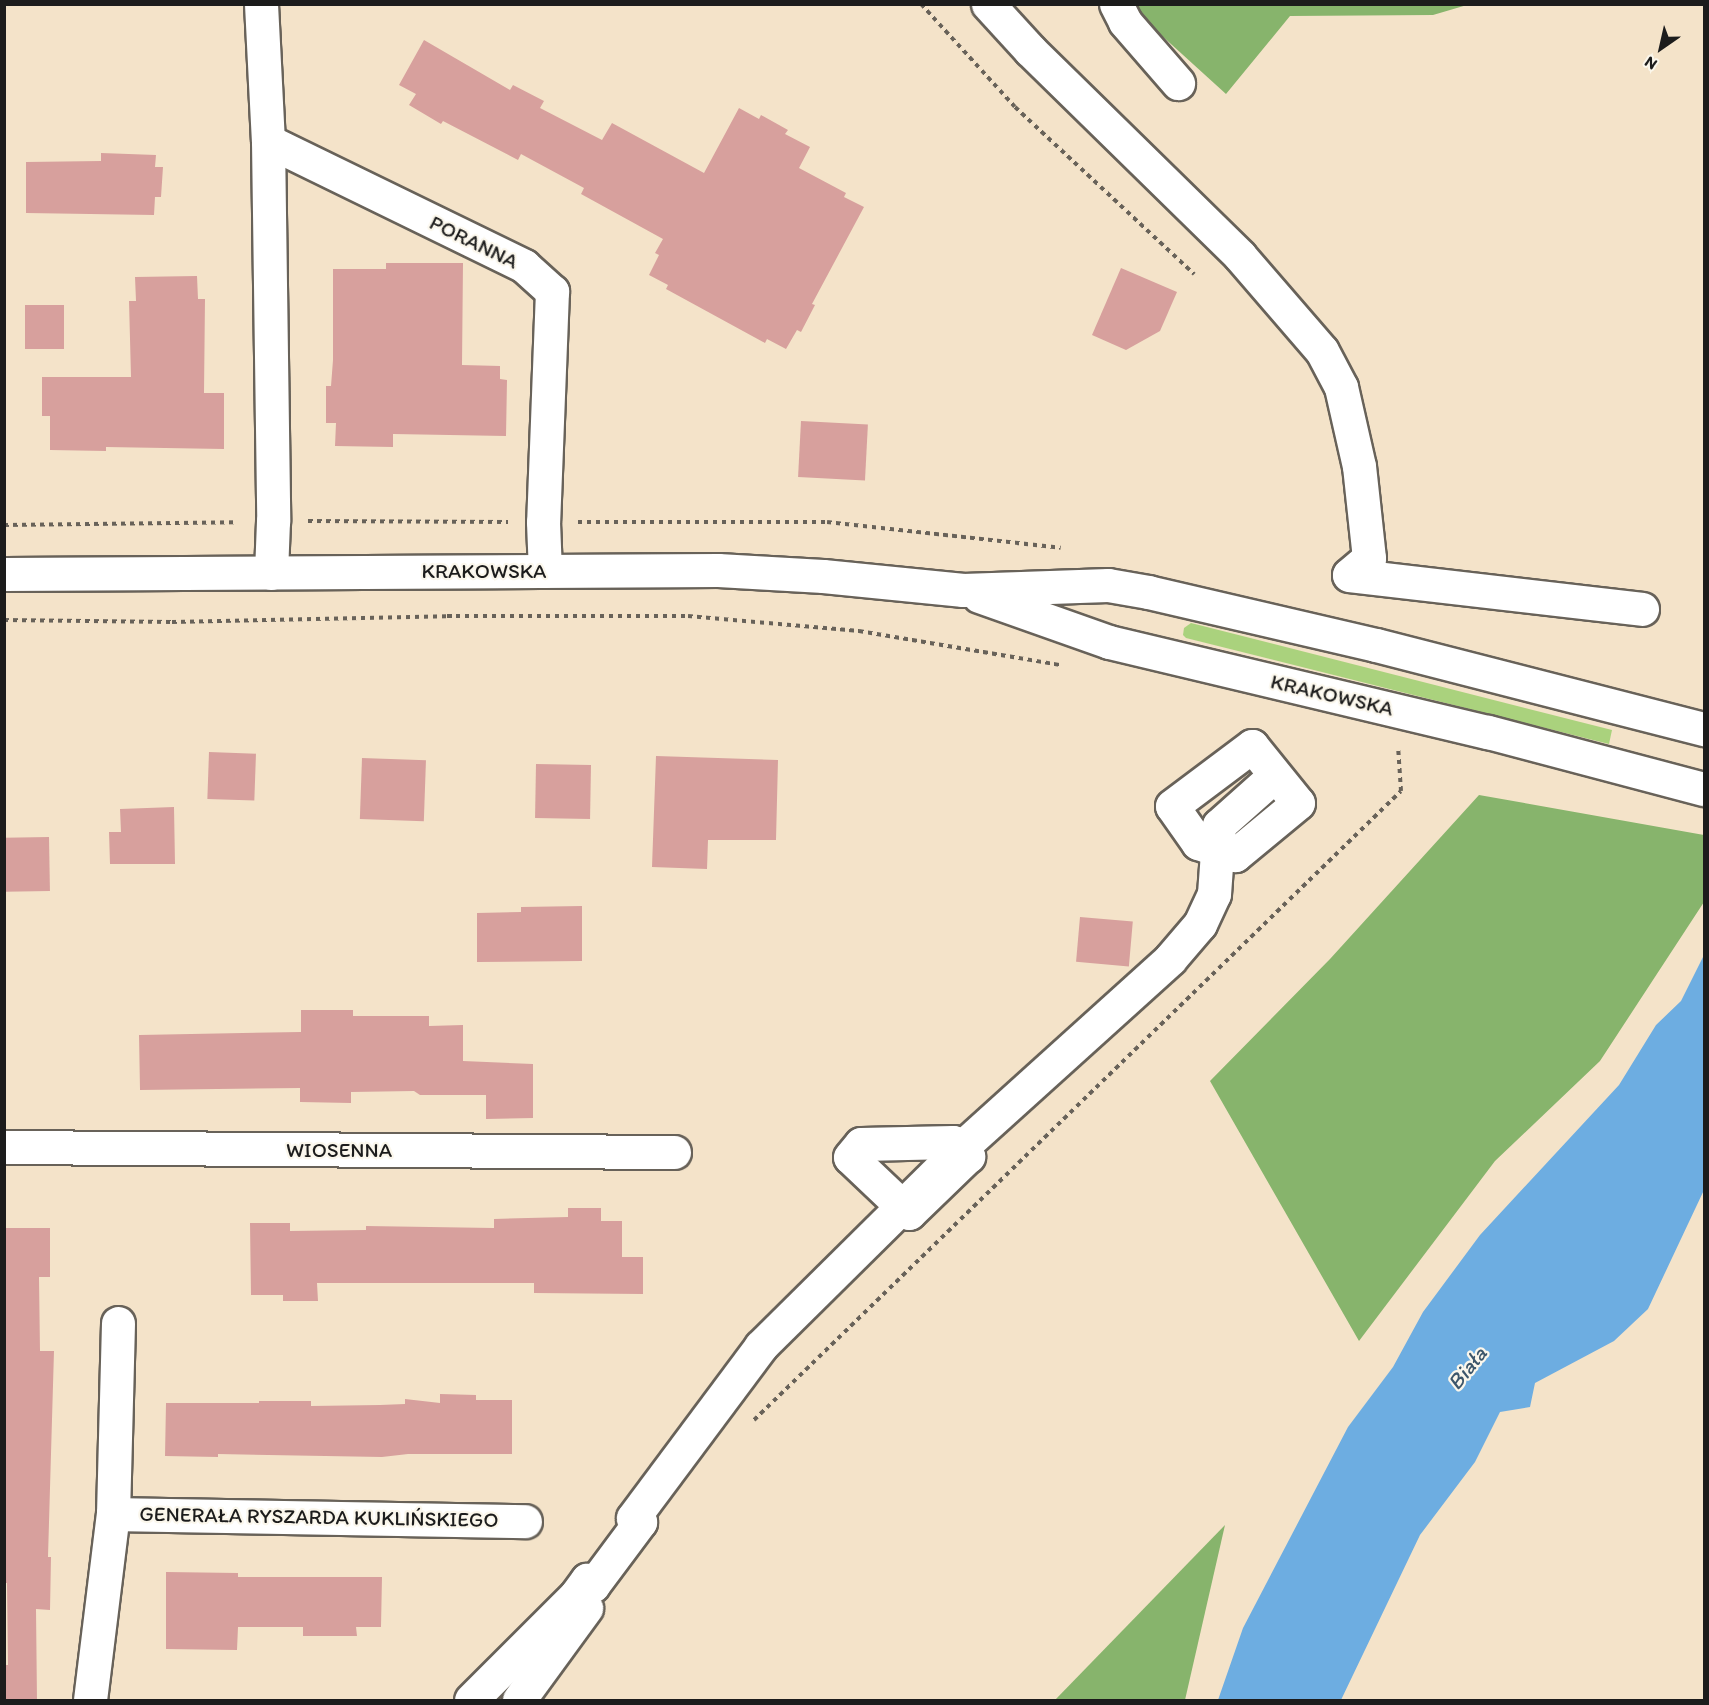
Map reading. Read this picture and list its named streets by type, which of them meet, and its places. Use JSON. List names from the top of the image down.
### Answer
{
  "streets": {
    "street": [
      "PORANNA",
      "KRAKOWSKA",
      "WIOSENNA",
      "GENERAŁA RYSZARDA KUKLIŃSKIEGO"
    ]
  },
  "crossings": [
    ["PORANNA", "KRAKOWSKA"]
  ],
  "water": ["Biała"],
  "north": "bottom left"
}
